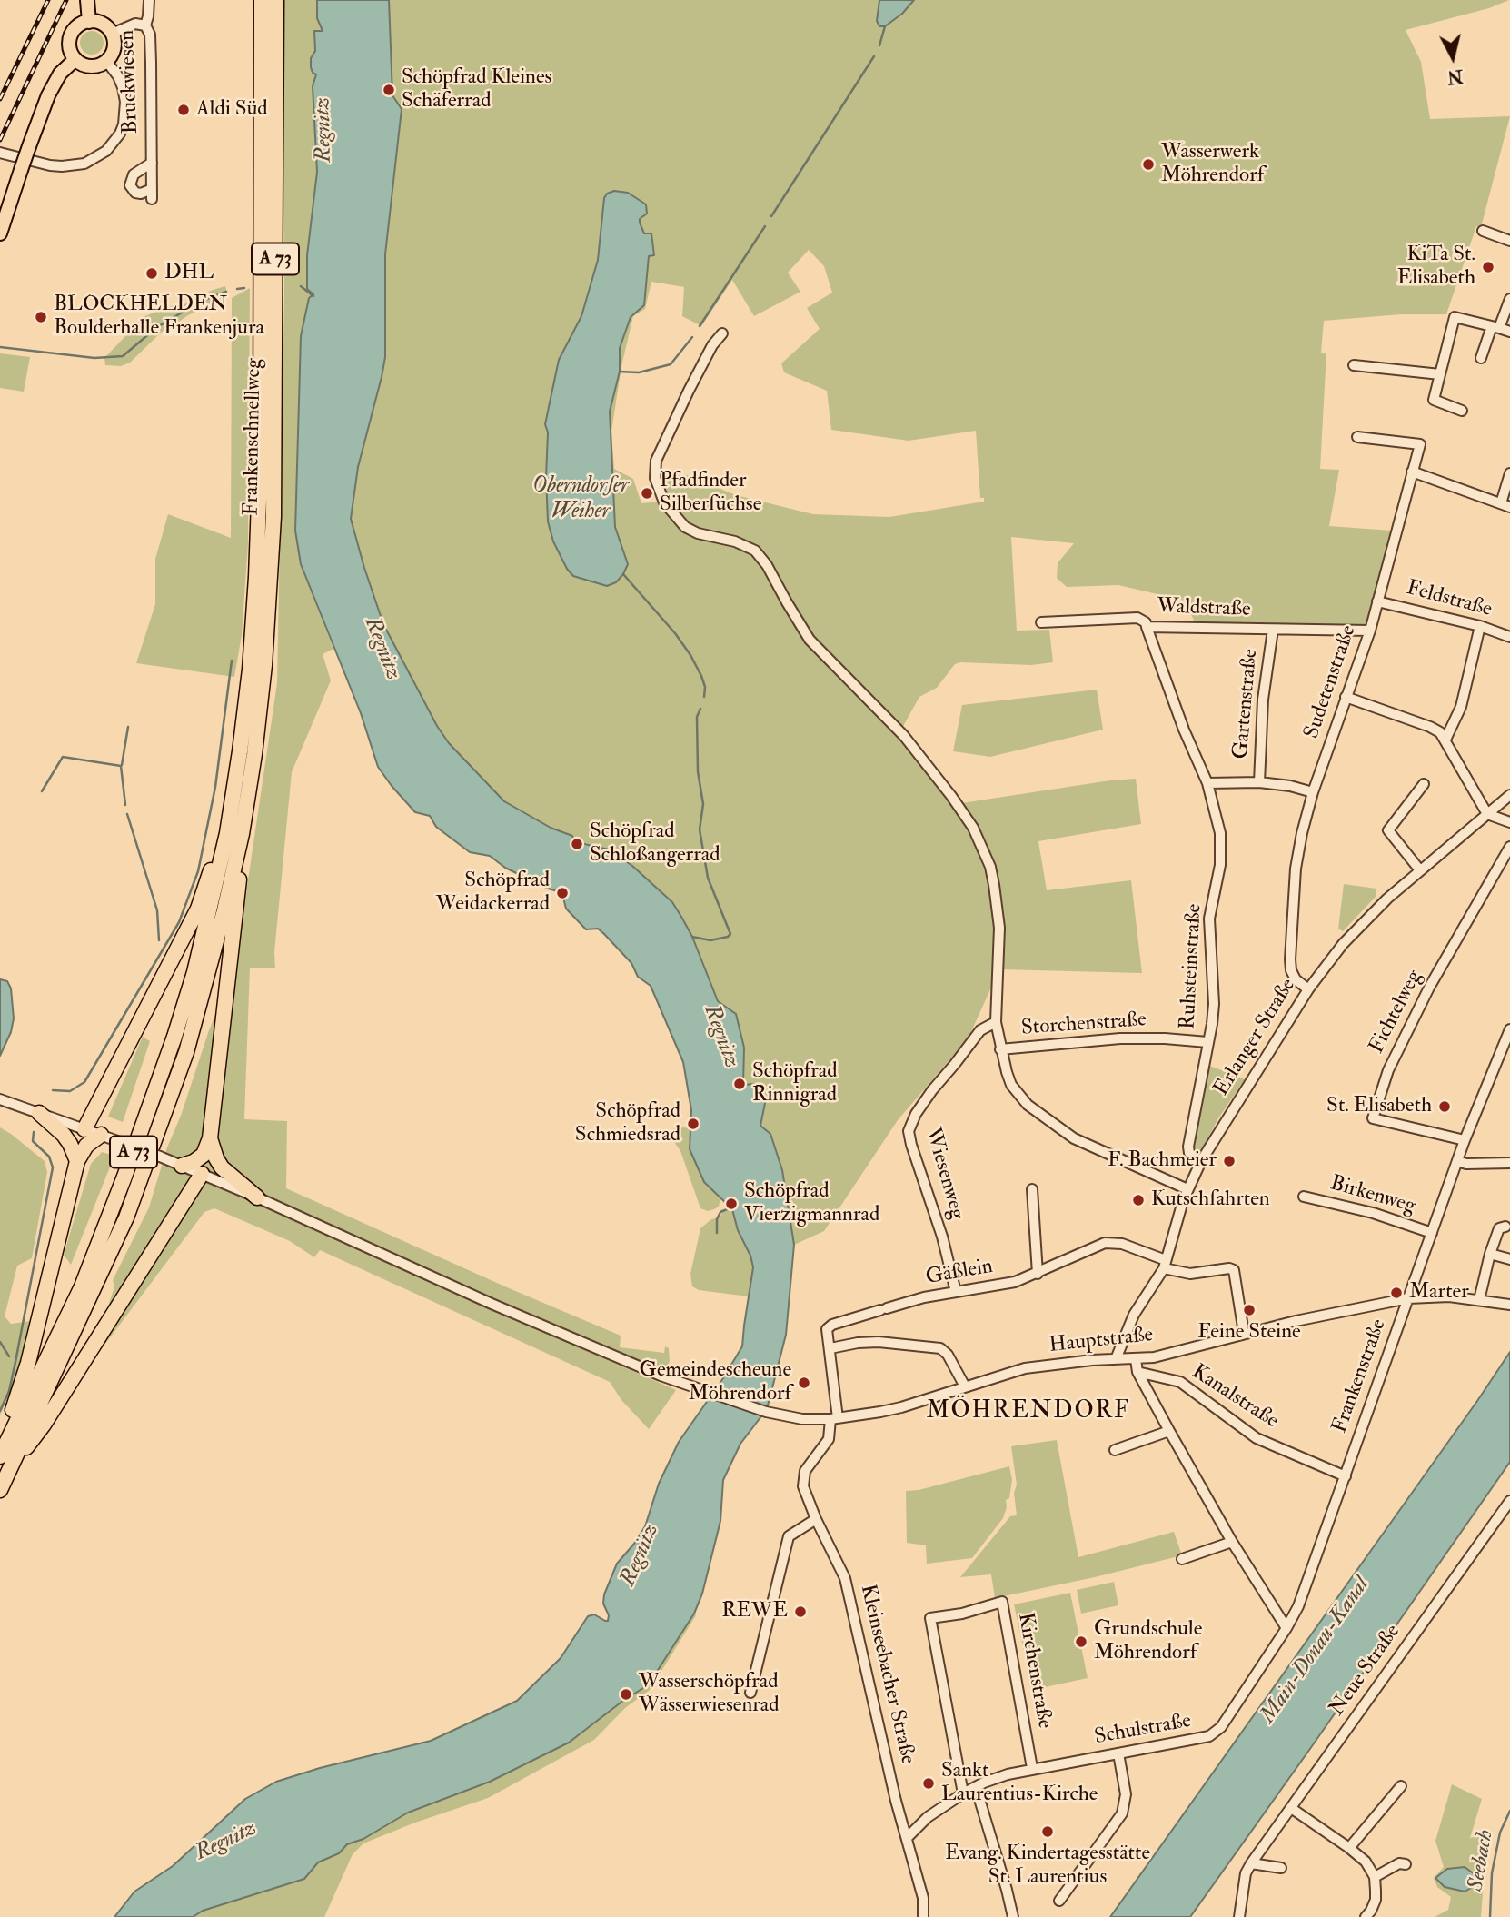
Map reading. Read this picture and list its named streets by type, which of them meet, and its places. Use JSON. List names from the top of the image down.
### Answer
{
  "streets": {
    "highway": ["A 73", "Frankenschnellweg"],
    "street": [
      "Bruckwiesen",
      "Feldstraße",
      "Waldstraße",
      "Sudetenstraße",
      "Gartenstraße",
      "Ruhsteinstraße",
      "Fichtelweg",
      "Storchenstraße",
      "Erlanger Straße",
      "Wiesenweg",
      "Birkenweg",
      "Gäßlein",
      "Hauptstraße",
      "Frankenstraße",
      "Kanalstraße",
      "Kirchenstraße",
      "Neue Straße",
      "Kleinseebacher Straße",
      "Schulstraße"
    ]
  },
  "crossings": [
    ["A 73", "Frankenschnellweg"],
    ["Feldstraße", "Sudetenstraße"],
    ["Waldstraße", "Sudetenstraße"],
    ["Waldstraße", "Gartenstraße"],
    ["Waldstraße", "Ruhsteinstraße"],
    ["Sudetenstraße", "Erlanger Straße"],
    ["Ruhsteinstraße", "Storchenstraße"],
    ["Ruhsteinstraße", "Erlanger Straße"],
    ["Fichtelweg", "Frankenstraße"],
    ["Erlanger Straße", "Gäßlein"],
    ["Erlanger Straße", "Hauptstraße"],
    ["Wiesenweg", "Gäßlein"],
    ["Birkenweg", "Frankenstraße"],
    ["Gäßlein", "Hauptstraße"],
    ["Hauptstraße", "Frankenstraße"],
    ["Hauptstraße", "Kleinseebacher Straße"],
    ["Frankenstraße", "Kanalstraße"],
    ["Frankenstraße", "Schulstraße"],
    ["Kirchenstraße", "Schulstraße"],
    ["Kleinseebacher Straße", "Schulstraße"]
  ],
  "districts": ["MÖHRENDORF"],
  "water": [
    "Regnitz",
    "Oberndorfer Weiher",
    "Main-Donau-Kanal",
    "Seebach"
  ],
  "places": [
    "Schöpfrad Kleines Schäferrad",
    "Aldi Süd",
    "Wasserwerk Möhrendorf",
    "KiTa St. Elisabeth",
    "DHL",
    "BLOCKHELDEN Boulderhalle Frankenjura",
    "Pfadfinder Silberfüchse",
    "Schöpfrad Schloßangerrad",
    "Schöpfrad Weidackerrad",
    "Schöpfrad Rinnigrad",
    "St. Elisabeth",
    "Schöpfrad Schmiedsrad",
    "F. Bachmeier",
    "Kutschfahrten",
    "Schöpfrad Vierzigmannrad",
    "Marter",
    "Feine Steine",
    "Gemeindescheune Möhrendorf",
    "REWE",
    "Grundschule Möhrendorf",
    "Wasserschöpfrad Wässerwiesenrad",
    "Sankt Laurentius-Kirche",
    "Evang. Kindertagesstätte St. Laurentius"
  ],
  "north": "bottom"
}
